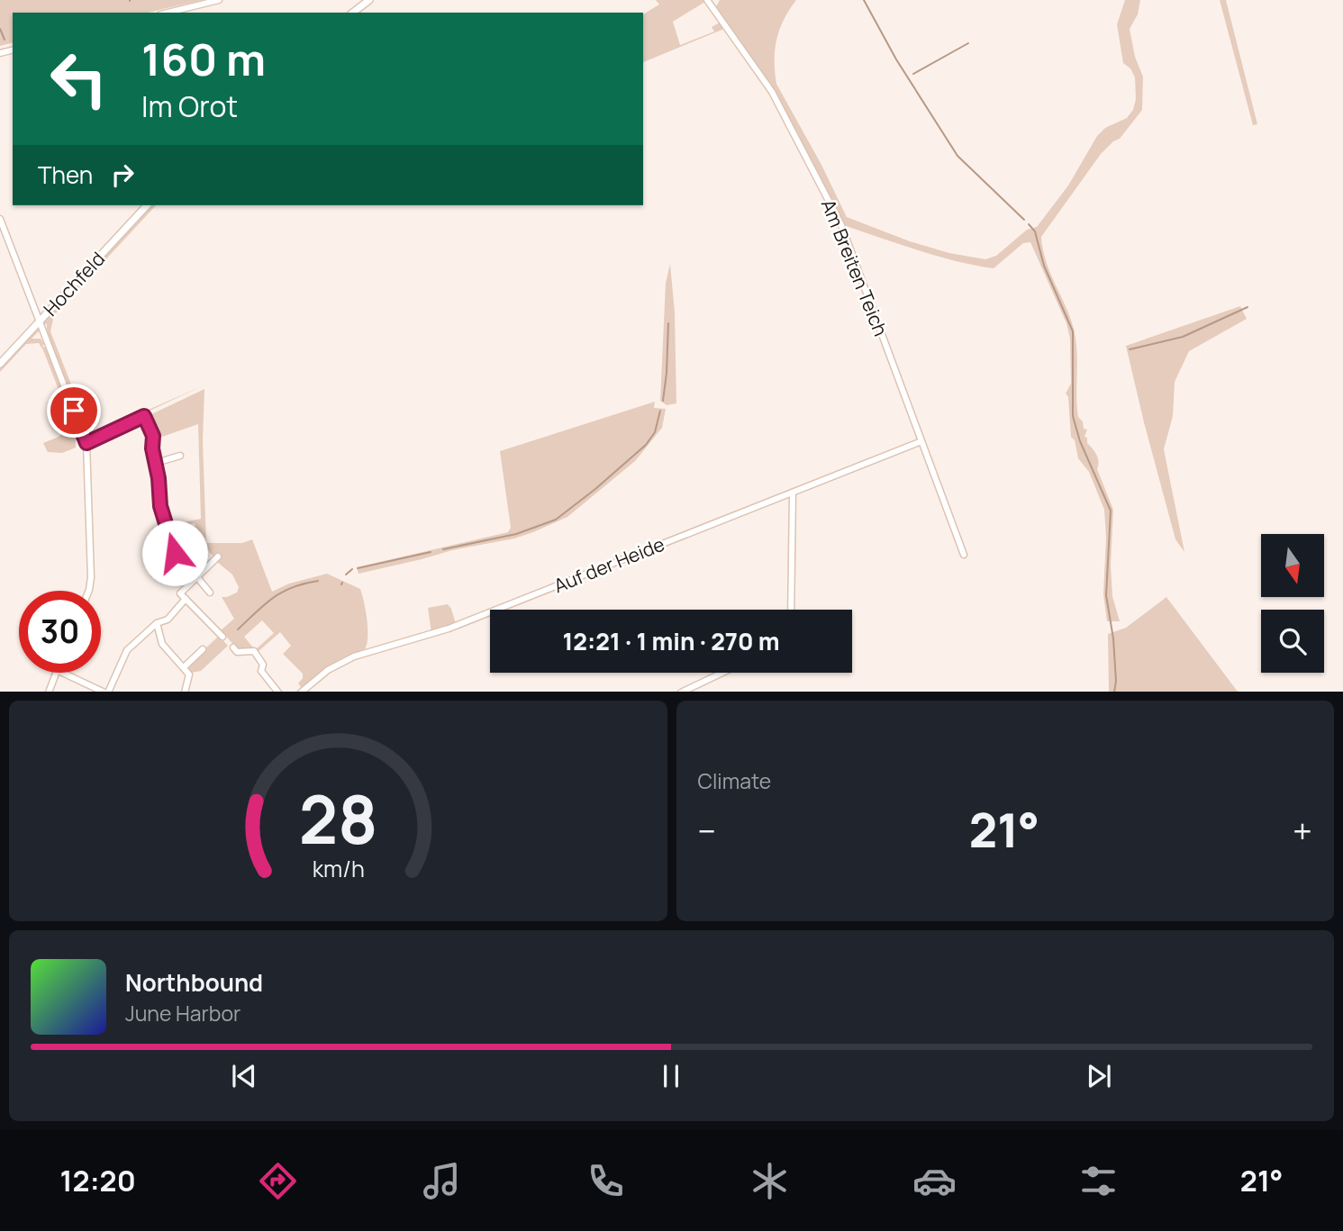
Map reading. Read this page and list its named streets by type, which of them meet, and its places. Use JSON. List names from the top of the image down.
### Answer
{
  "streets": {
    "street": ["Am Breiten Teich", "Hochfeld", "Auf der Heide"]
  },
  "crossings": [
    ["Am Breiten Teich", "Auf der Heide"]
  ],
  "north": "bottom",
  "page": {
    "turn": ["160 m", "Im Orot"],
    "then": "Then",
    "limit": "30",
    "trip": "12:21 · 1 min · 270 m",
    "tile": "Climate",
    "heat": ["−", "21°", "+"],
    "song": ["Northbound", "June Harbor"],
    "tabs": ["12:20", "21°"],
    "gauge": ["28", "km/h"]
  }
}
